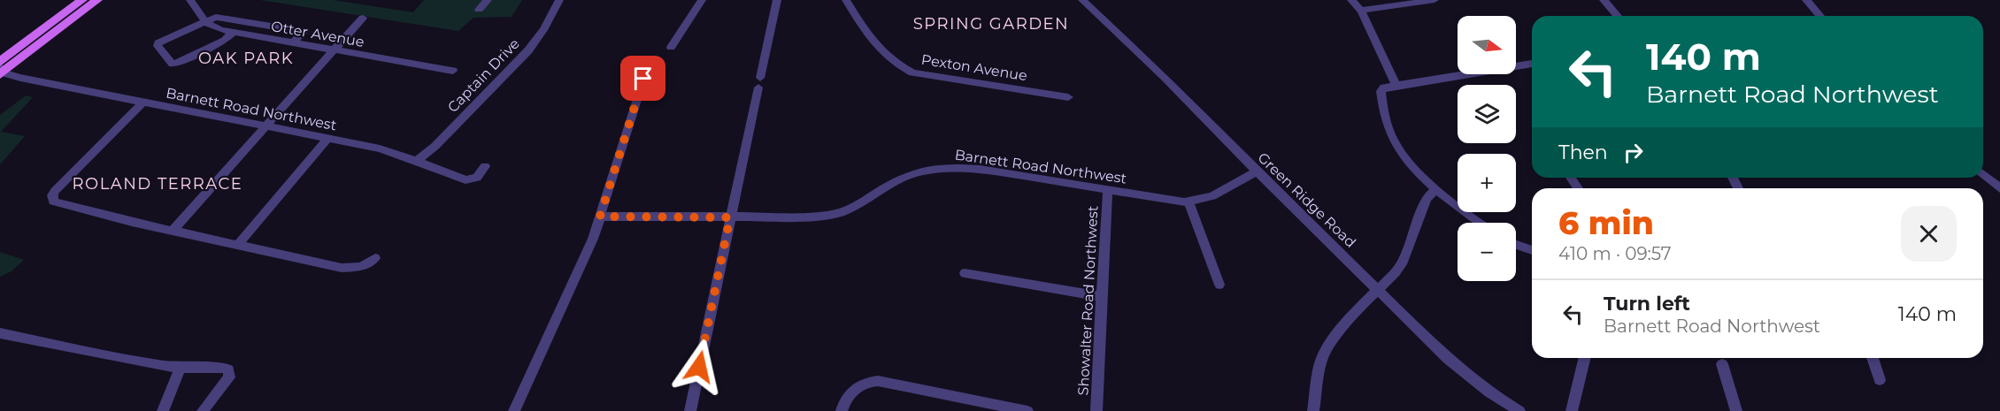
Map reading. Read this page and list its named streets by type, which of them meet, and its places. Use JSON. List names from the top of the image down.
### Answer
{
  "streets": {
    "street": [
      "Otter Avenue",
      "Pexton Avenue",
      "Captain Drive",
      "Barnett Road Northwest",
      "Green Ridge Road",
      "Showalter Road Northwest"
    ]
  },
  "crossings": [
    ["Captain Drive", "Barnett Road Northwest"],
    ["Barnett Road Northwest", "Green Ridge Road"],
    ["Barnett Road Northwest", "Showalter Road Northwest"]
  ],
  "districts": ["SPRING GARDEN", "OAK PARK", "ROLAND TERRACE"],
  "north": "right",
  "page": {
    "map_buttons": ["+", "−"],
    "turn": ["140 m", "Barnett Road Northwest"],
    "then": "Then",
    "heading": ["6 min", "410 m · 09:57"],
    "list": [
      {
        "name": "Turn left",
        "note": "Barnett Road Northwest",
        "value": "140 m"
      }
    ]
  }
}
